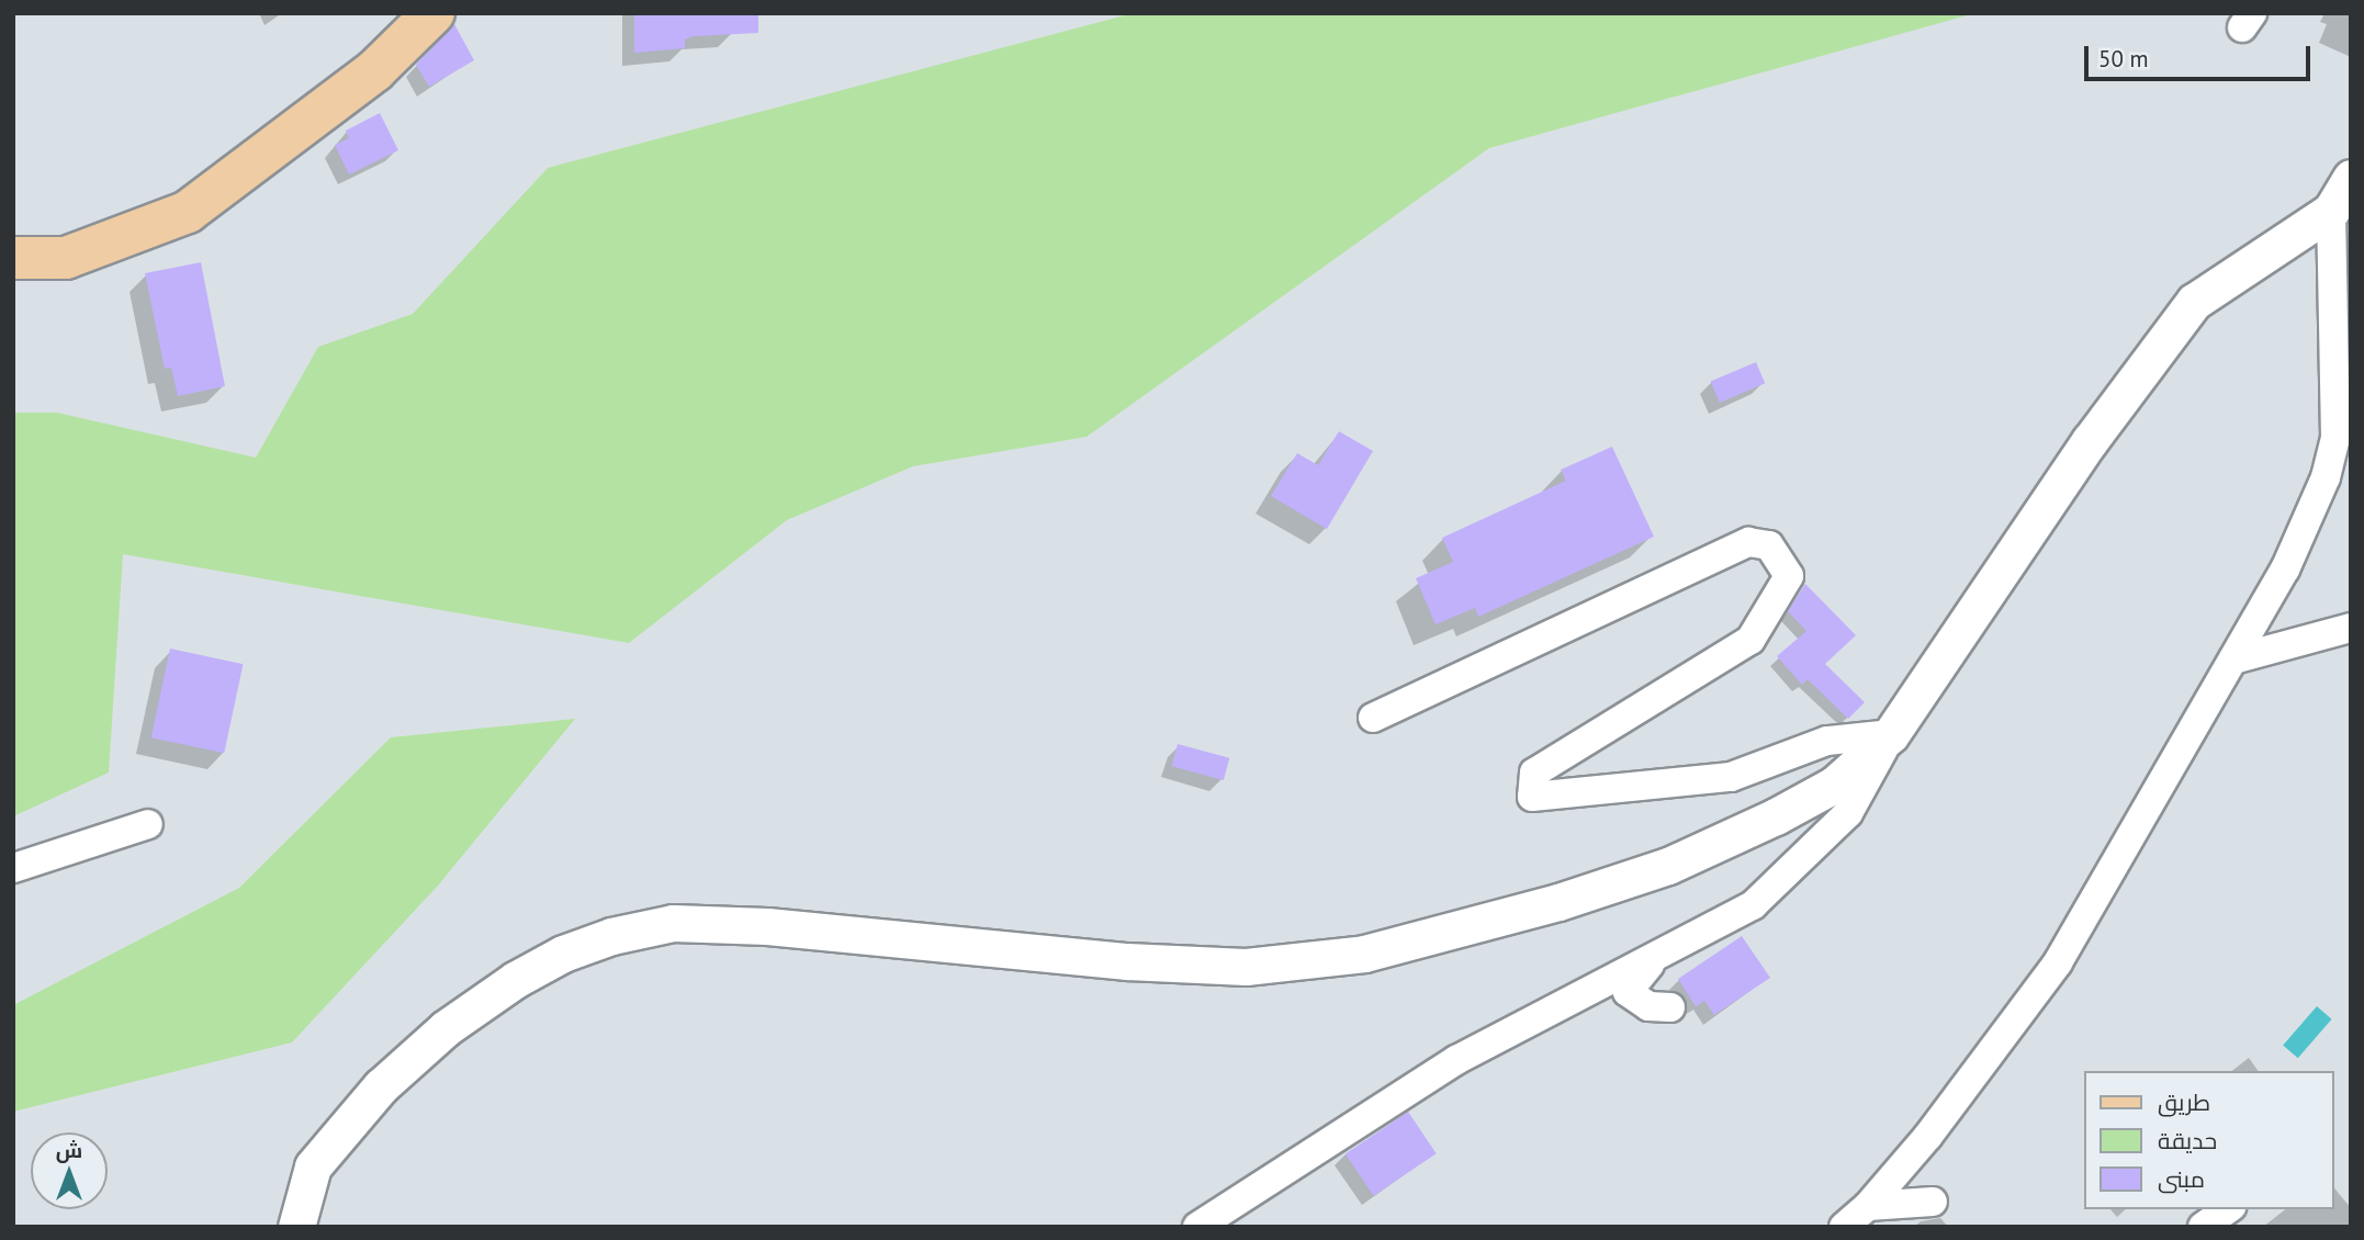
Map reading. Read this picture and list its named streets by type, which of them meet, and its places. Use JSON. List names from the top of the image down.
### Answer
{
  "legend": ["طريق", "حديقة", "مبنى"],
  "scale_bar": "50 m",
  "north": "top"
}
